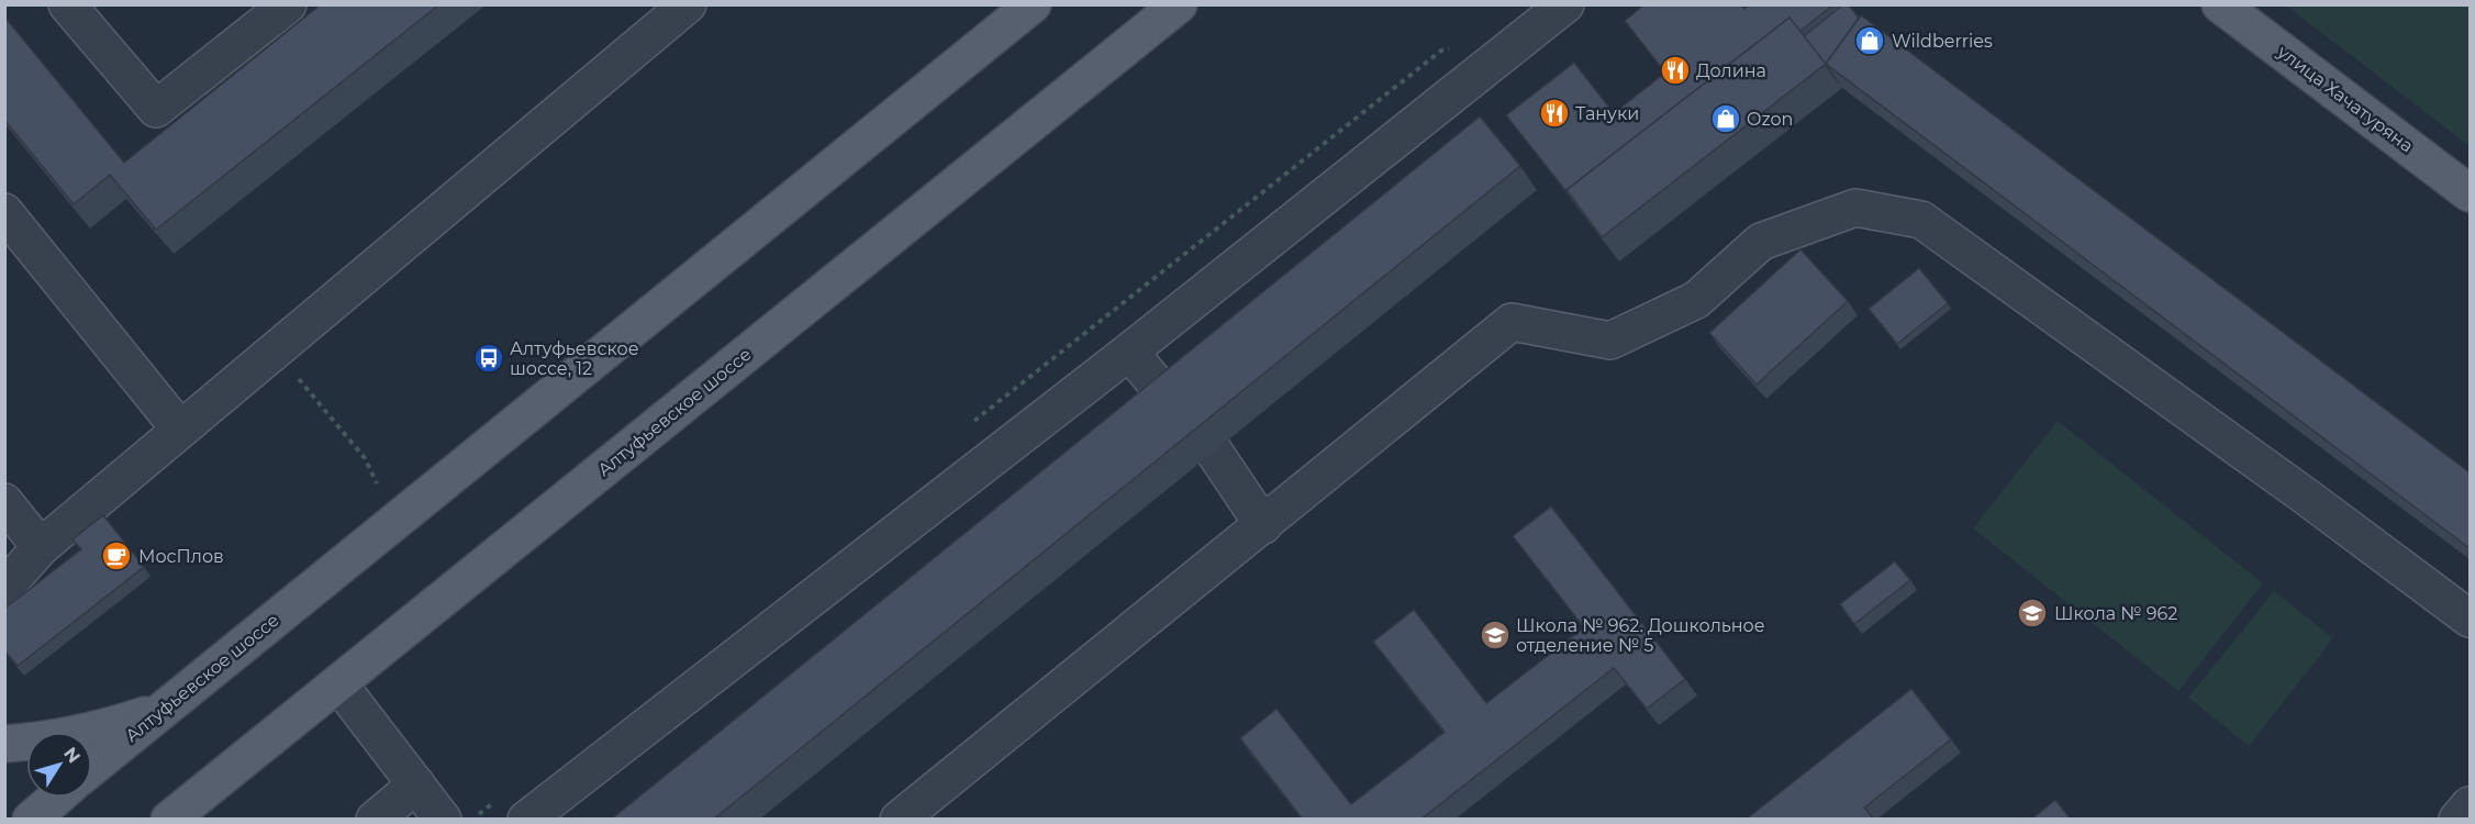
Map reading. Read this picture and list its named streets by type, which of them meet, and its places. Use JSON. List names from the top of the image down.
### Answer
{
  "streets": {
    "main road": ["улица Хачатуряна", "Алтуфьевское шоссе"]
  },
  "places": {
    "shop": ["Wildberries", "Ozon"],
    "restaurant": ["Долина", "Тануки"],
    "bus stop": ["Алтуфьевское шоссе, 12"],
    "cafe": ["МосПлов"],
    "school or university": ["Школа № 962", "Школа № 962. Дошкольное отделение № 5"]
  },
  "north": "top right"
}
